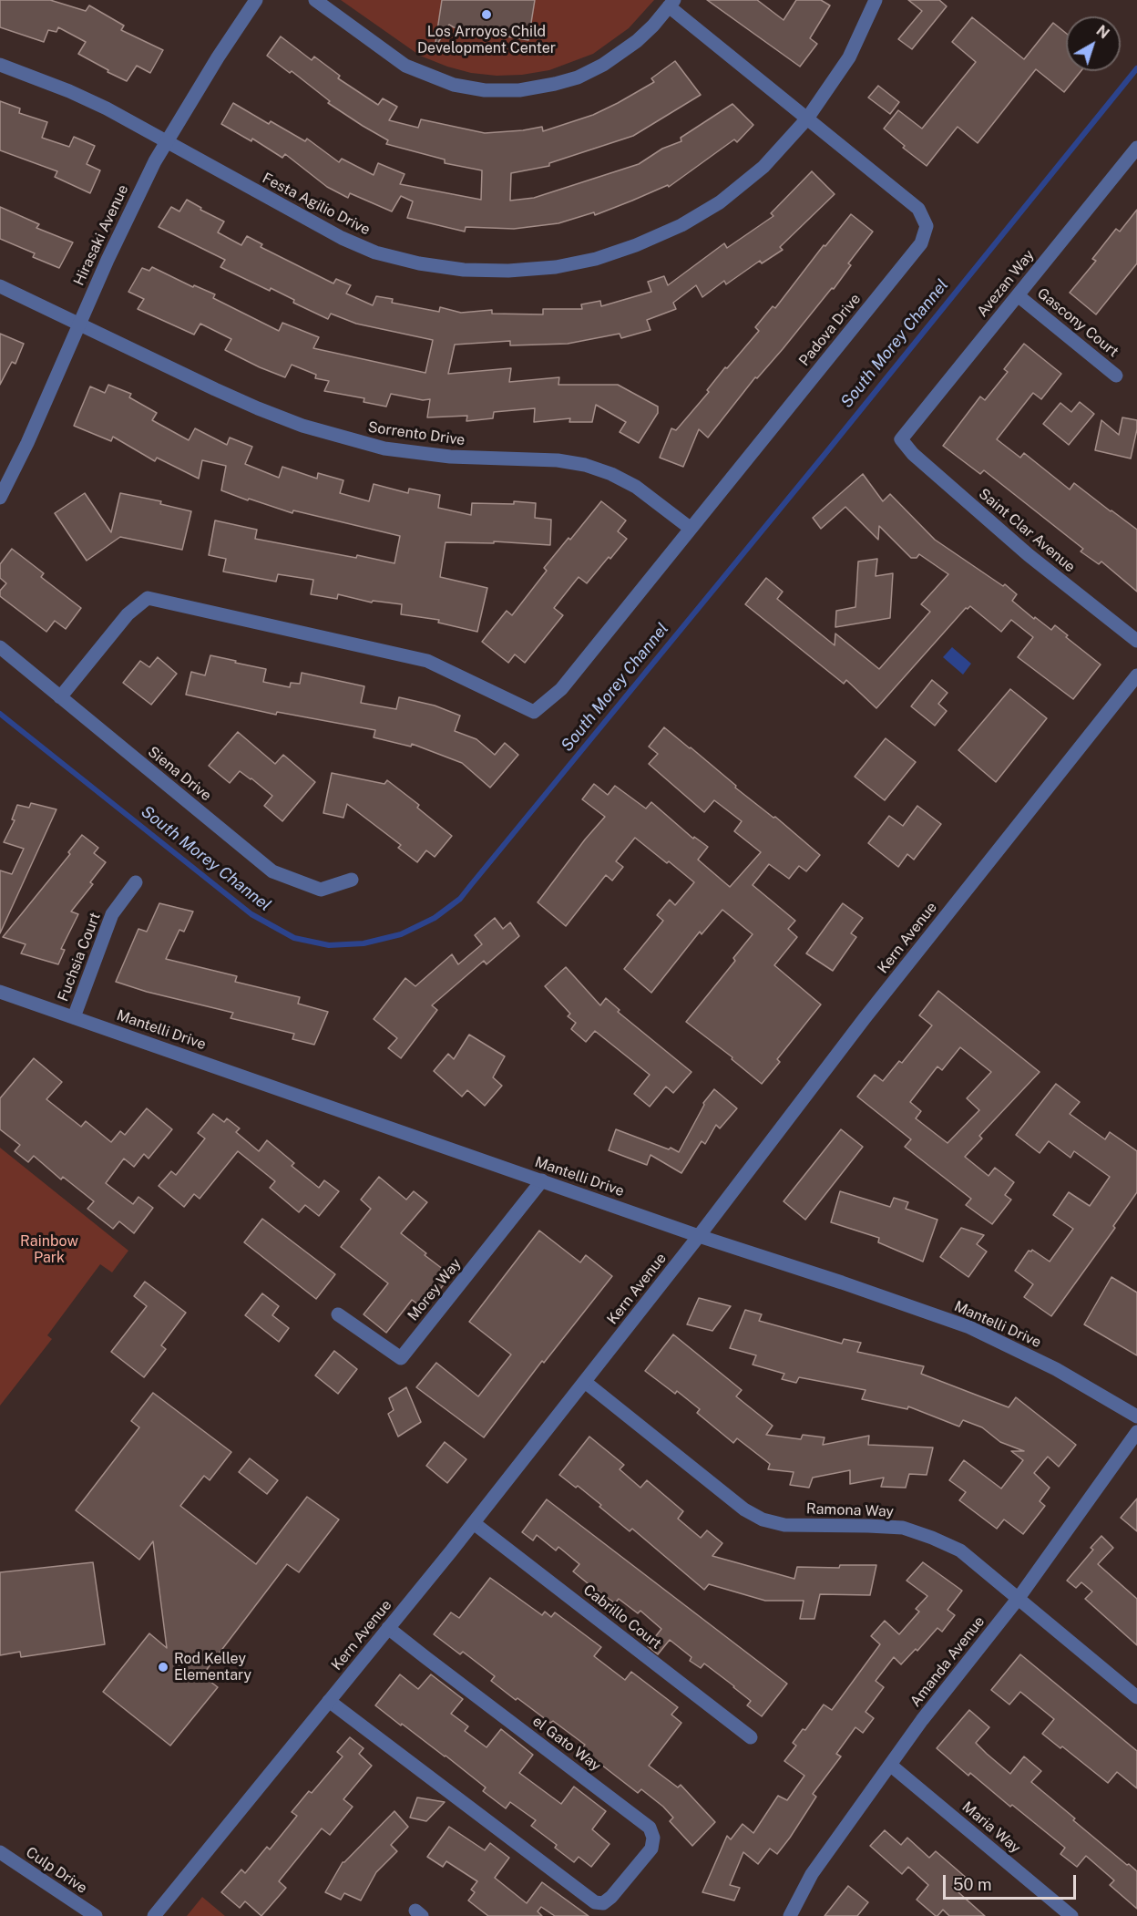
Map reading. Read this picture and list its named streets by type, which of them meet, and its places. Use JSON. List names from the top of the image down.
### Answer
{
  "streets": {
    "street": [
      "Festa Agilio Drive",
      "Hirasaki Avenue",
      "Avezan Way",
      "Gascony Court",
      "Padova Drive",
      "Sorrento Drive",
      "Saint Clar Avenue",
      "Siena Drive",
      "Kern Avenue",
      "Fuchsia Court",
      "Mantelli Drive",
      "Morey Way",
      "Ramona Way",
      "Cabrillo Court",
      "Amanda Avenue",
      "el Gato Way",
      "Maria Way",
      "Culp Drive"
    ]
  },
  "crossings": [
    ["Festa Agilio Drive", "Hirasaki Avenue"],
    ["Festa Agilio Drive", "Padova Drive"],
    ["Hirasaki Avenue", "Sorrento Drive"],
    ["Avezan Way", "Gascony Court"],
    ["Avezan Way", "Saint Clar Avenue"],
    ["Padova Drive", "Sorrento Drive"],
    ["Padova Drive", "Siena Drive"],
    ["Kern Avenue", "Mantelli Drive"],
    ["Kern Avenue", "Ramona Way"],
    ["Kern Avenue", "Cabrillo Court"],
    ["Kern Avenue", "el Gato Way"],
    ["Fuchsia Court", "Mantelli Drive"],
    ["Mantelli Drive", "Morey Way"],
    ["Ramona Way", "Amanda Avenue"],
    ["Amanda Avenue", "Maria Way"]
  ],
  "water": ["South Morey Channel"],
  "parks": ["Rainbow Park"],
  "places": ["Los Arroyos Child Development Center", "Rod Kelley Elementary"],
  "scale_bar": "50 m",
  "north": "top right"
}
